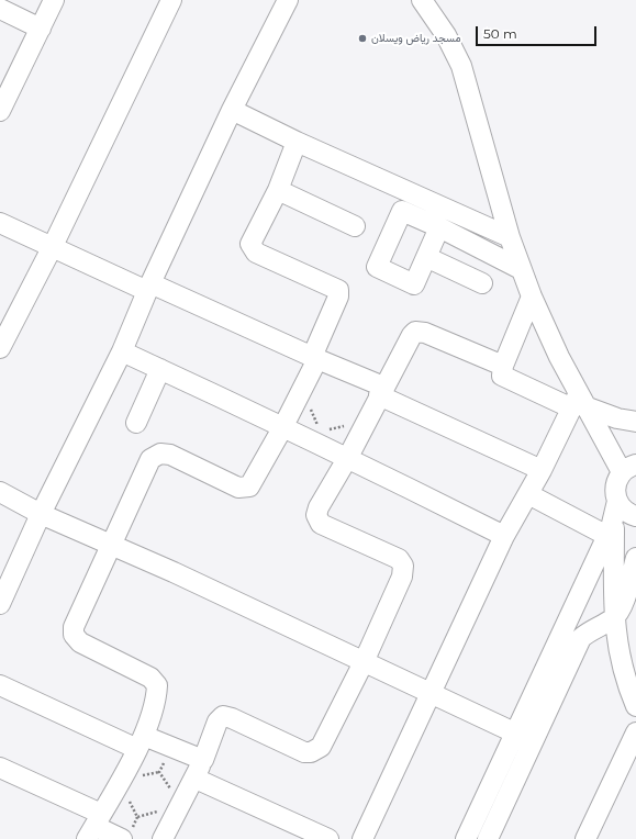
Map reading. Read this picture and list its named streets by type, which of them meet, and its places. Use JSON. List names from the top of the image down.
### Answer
{
  "places": ["مسجد رياض ويسلان"],
  "scale_bar": "50 m"
}
